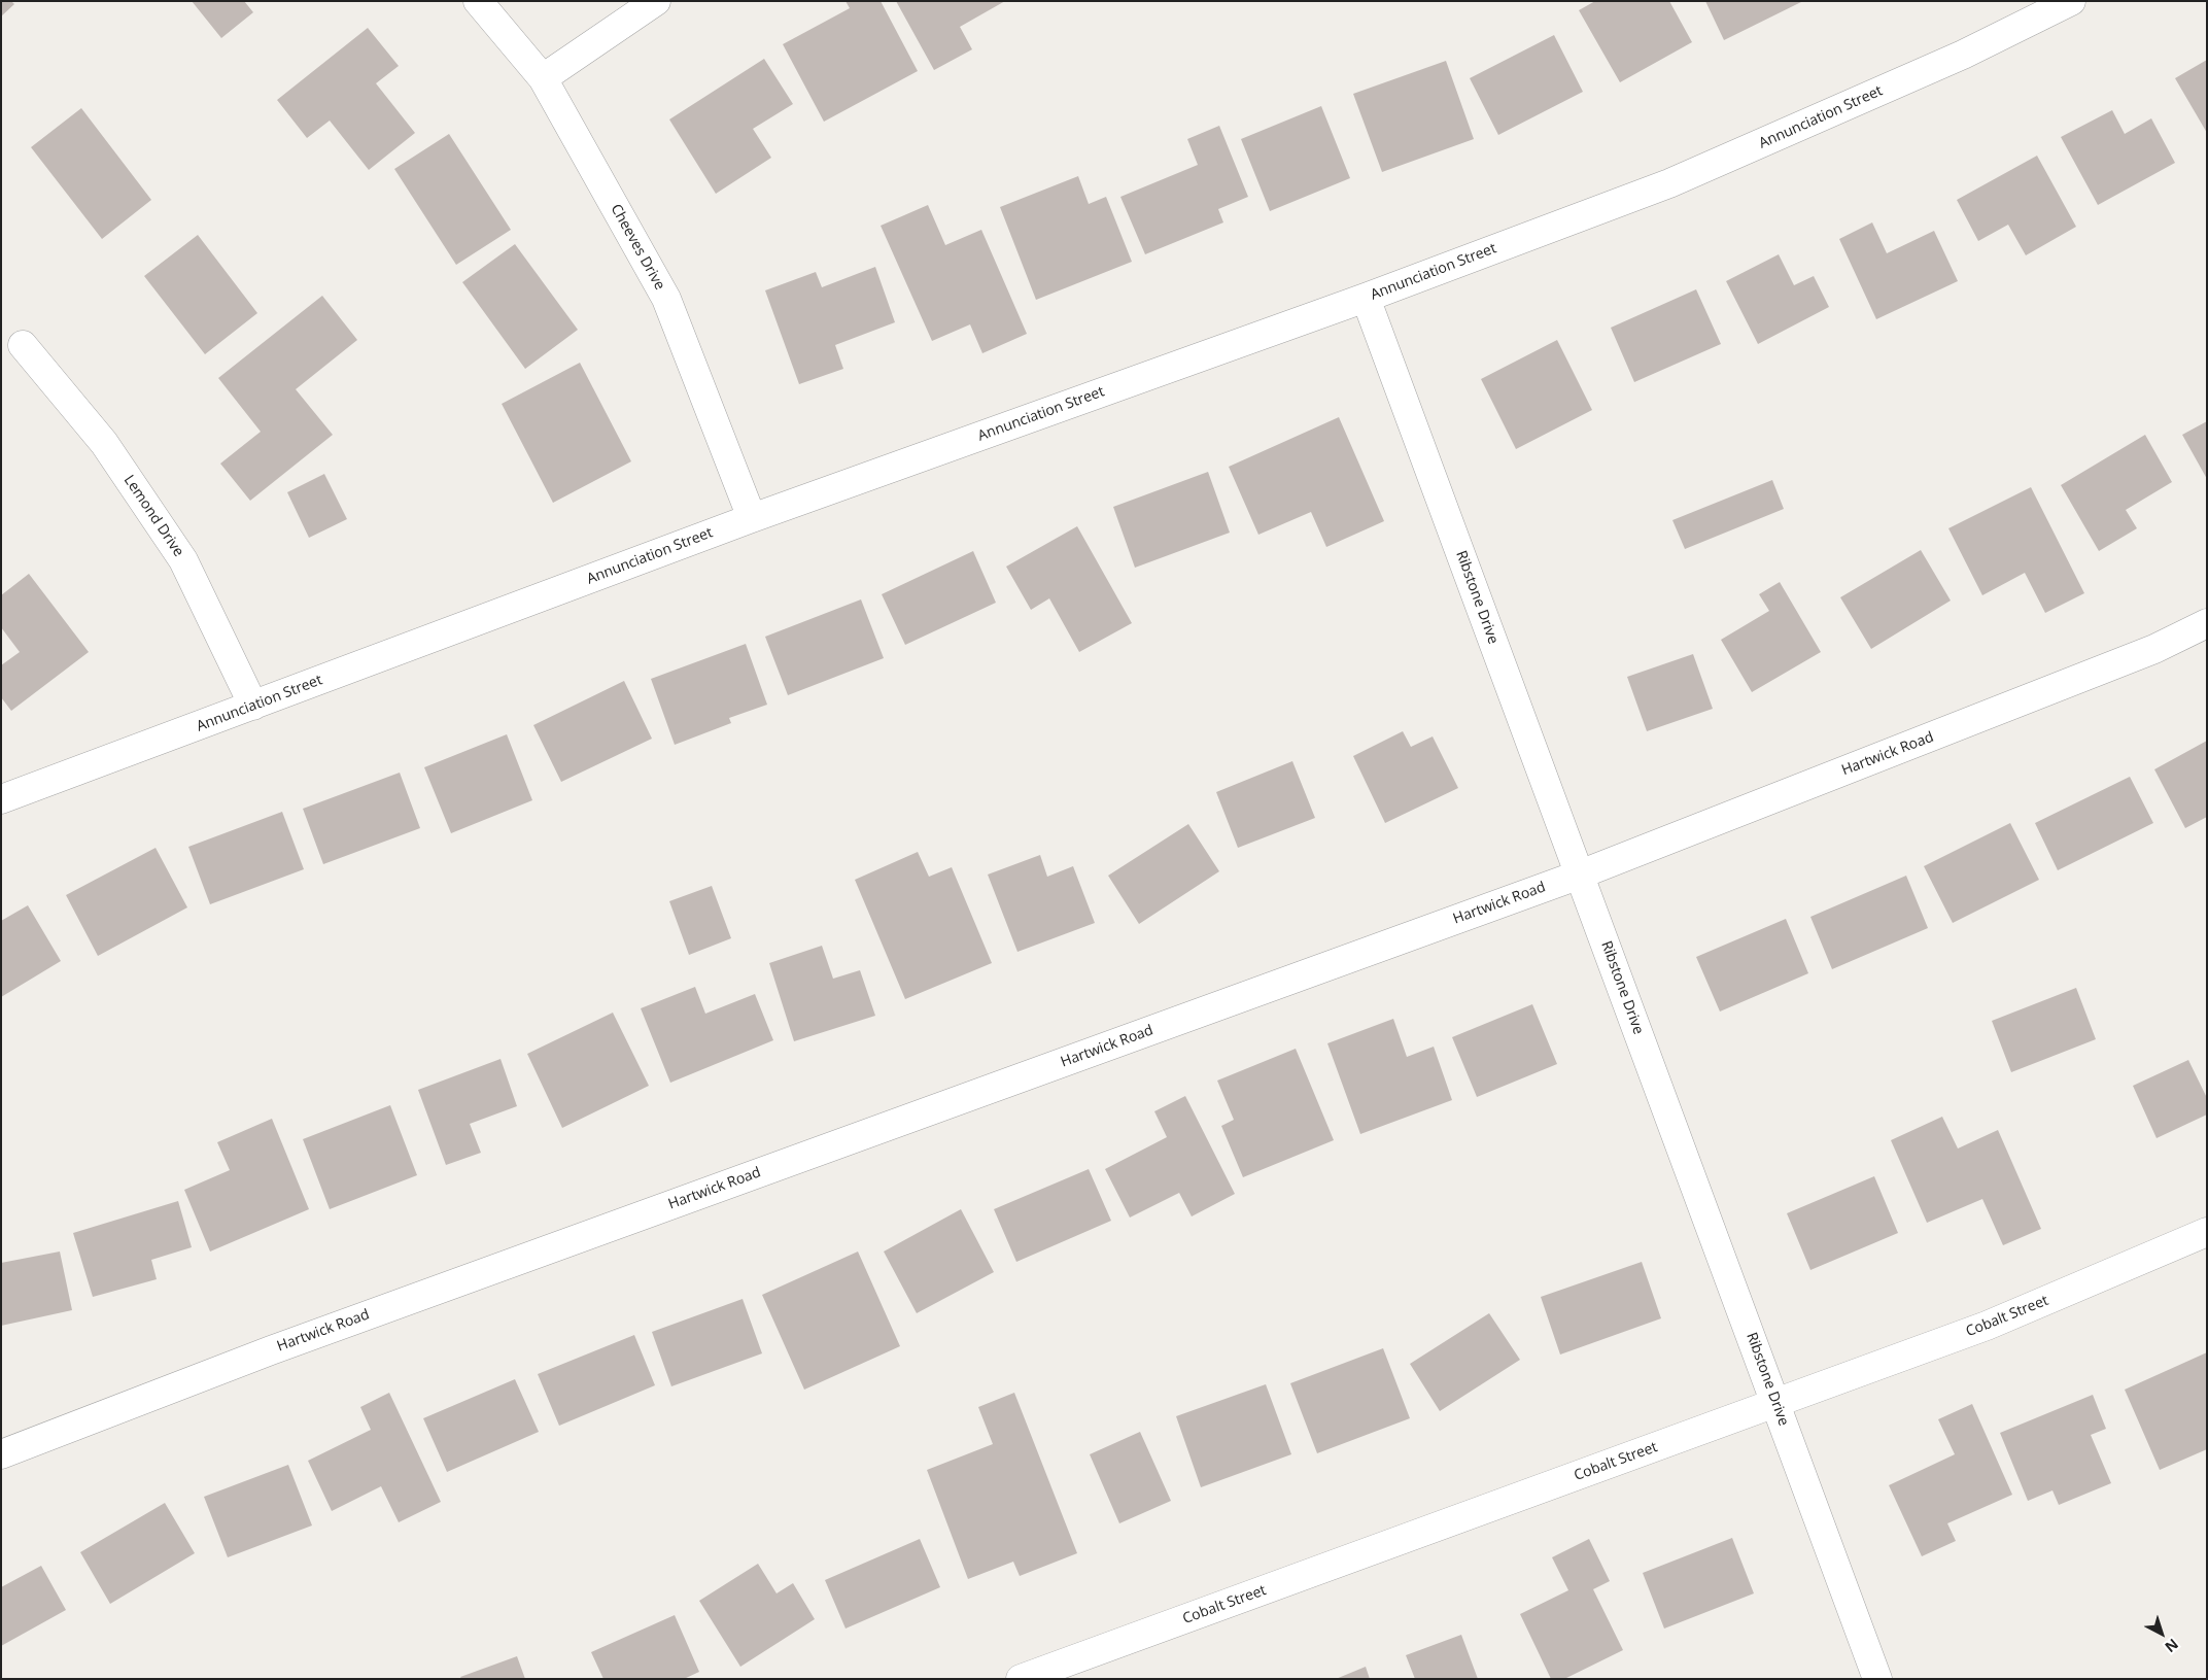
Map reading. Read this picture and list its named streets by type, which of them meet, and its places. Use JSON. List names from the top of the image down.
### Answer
{
  "streets": {
    "street": [
      "Annunciation Street",
      "Cheeves Drive",
      "Lemond Drive",
      "Ribstone Drive",
      "Hartwick Road",
      "Cobalt Street"
    ]
  },
  "crossings": [
    ["Annunciation Street", "Cheeves Drive"],
    ["Annunciation Street", "Lemond Drive"],
    ["Annunciation Street", "Ribstone Drive"],
    ["Ribstone Drive", "Hartwick Road"],
    ["Ribstone Drive", "Cobalt Street"]
  ],
  "north": "bottom right"
}
